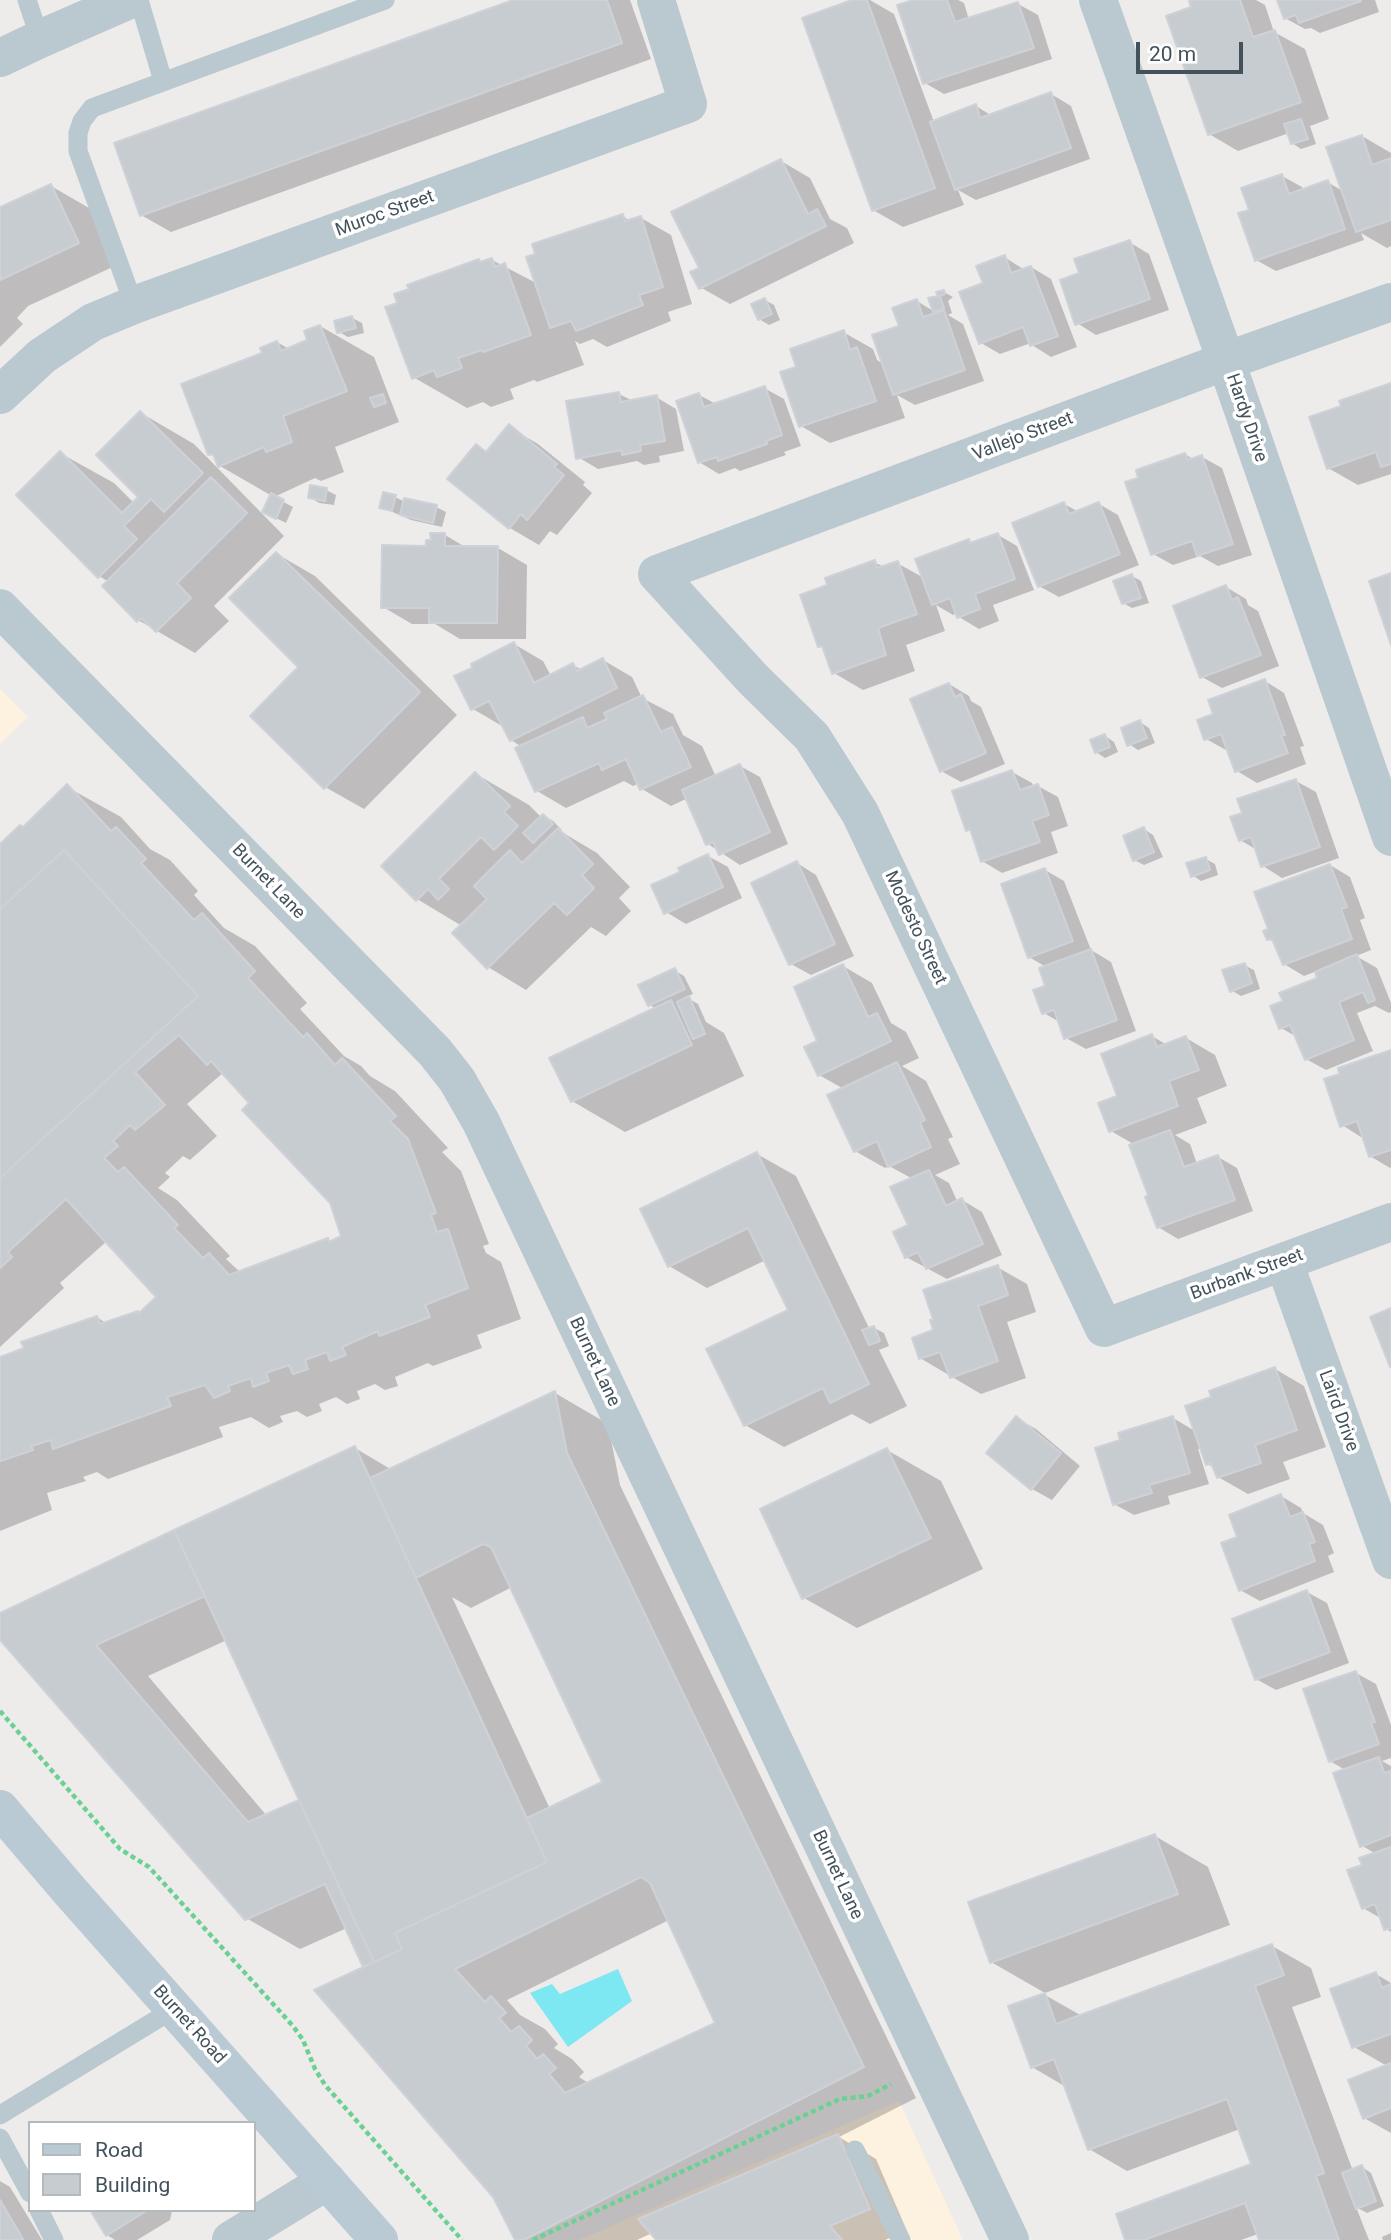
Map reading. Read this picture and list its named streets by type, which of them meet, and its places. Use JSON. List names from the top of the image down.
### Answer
{
  "streets": {
    "main road": ["Burnet Road"],
    "street": [
      "Muroc Street",
      "Hardy Drive",
      "Vallejo Street",
      "Burnet Lane",
      "Modesto Street",
      "Burbank Street",
      "Laird Drive"
    ]
  },
  "crossings": [
    ["Hardy Drive", "Vallejo Street"],
    ["Vallejo Street", "Modesto Street"],
    ["Modesto Street", "Burbank Street"],
    ["Burbank Street", "Laird Drive"]
  ],
  "legend": ["Road", "Building"],
  "scale_bar": "20 m"
}
